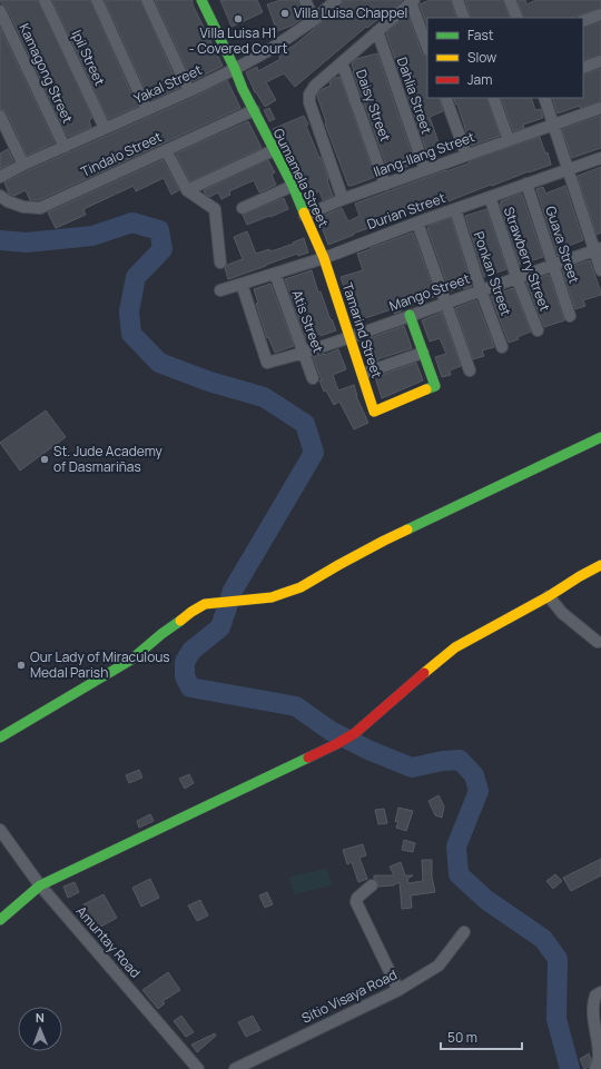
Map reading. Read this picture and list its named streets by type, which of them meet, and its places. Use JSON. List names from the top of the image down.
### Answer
{
  "streets": {
    "street": [
      "Ipil Street",
      "Kamagong Street",
      "Yakal Street",
      "Dahlia Street",
      "Daisy Street",
      "Tindalo Street",
      "Ilang-Ilang Street",
      "Gumamela Street",
      "Durian Street",
      "Guava Street",
      "Strawberry Street",
      "Ponkan Street",
      "Mango Street",
      "Atis Street",
      "Tamarind Street",
      "Amuntay Road",
      "Sitio Visaya Road"
    ]
  },
  "crossings": [
    ["Ipil Street", "Yakal Street"],
    ["Kamagong Street", "Yakal Street"],
    ["Yakal Street", "Gumamela Street"],
    ["Dahlia Street", "Ilang-Ilang Street"],
    ["Daisy Street", "Ilang-Ilang Street"],
    ["Tindalo Street", "Gumamela Street"],
    ["Ilang-Ilang Street", "Gumamela Street"],
    ["Gumamela Street", "Durian Street"],
    ["Gumamela Street", "Tamarind Street"],
    ["Durian Street", "Guava Street"],
    ["Durian Street", "Strawberry Street"],
    ["Durian Street", "Ponkan Street"],
    ["Durian Street", "Mango Street"],
    ["Durian Street", "Atis Street"],
    ["Durian Street", "Tamarind Street"],
    ["Guava Street", "Mango Street"],
    ["Strawberry Street", "Mango Street"],
    ["Ponkan Street", "Mango Street"],
    ["Mango Street", "Atis Street"],
    ["Mango Street", "Tamarind Street"]
  ],
  "places": [
    "Villa Luisa Chappel",
    "Villa Luisa H1 - Covered Court",
    "St. Jude Academy of Dasmariñas",
    "Our Lady of Miraculous Medal Parish"
  ],
  "legend": ["Fast", "Slow", "Jam"],
  "scale_bar": "50 m",
  "north": "top"
}
